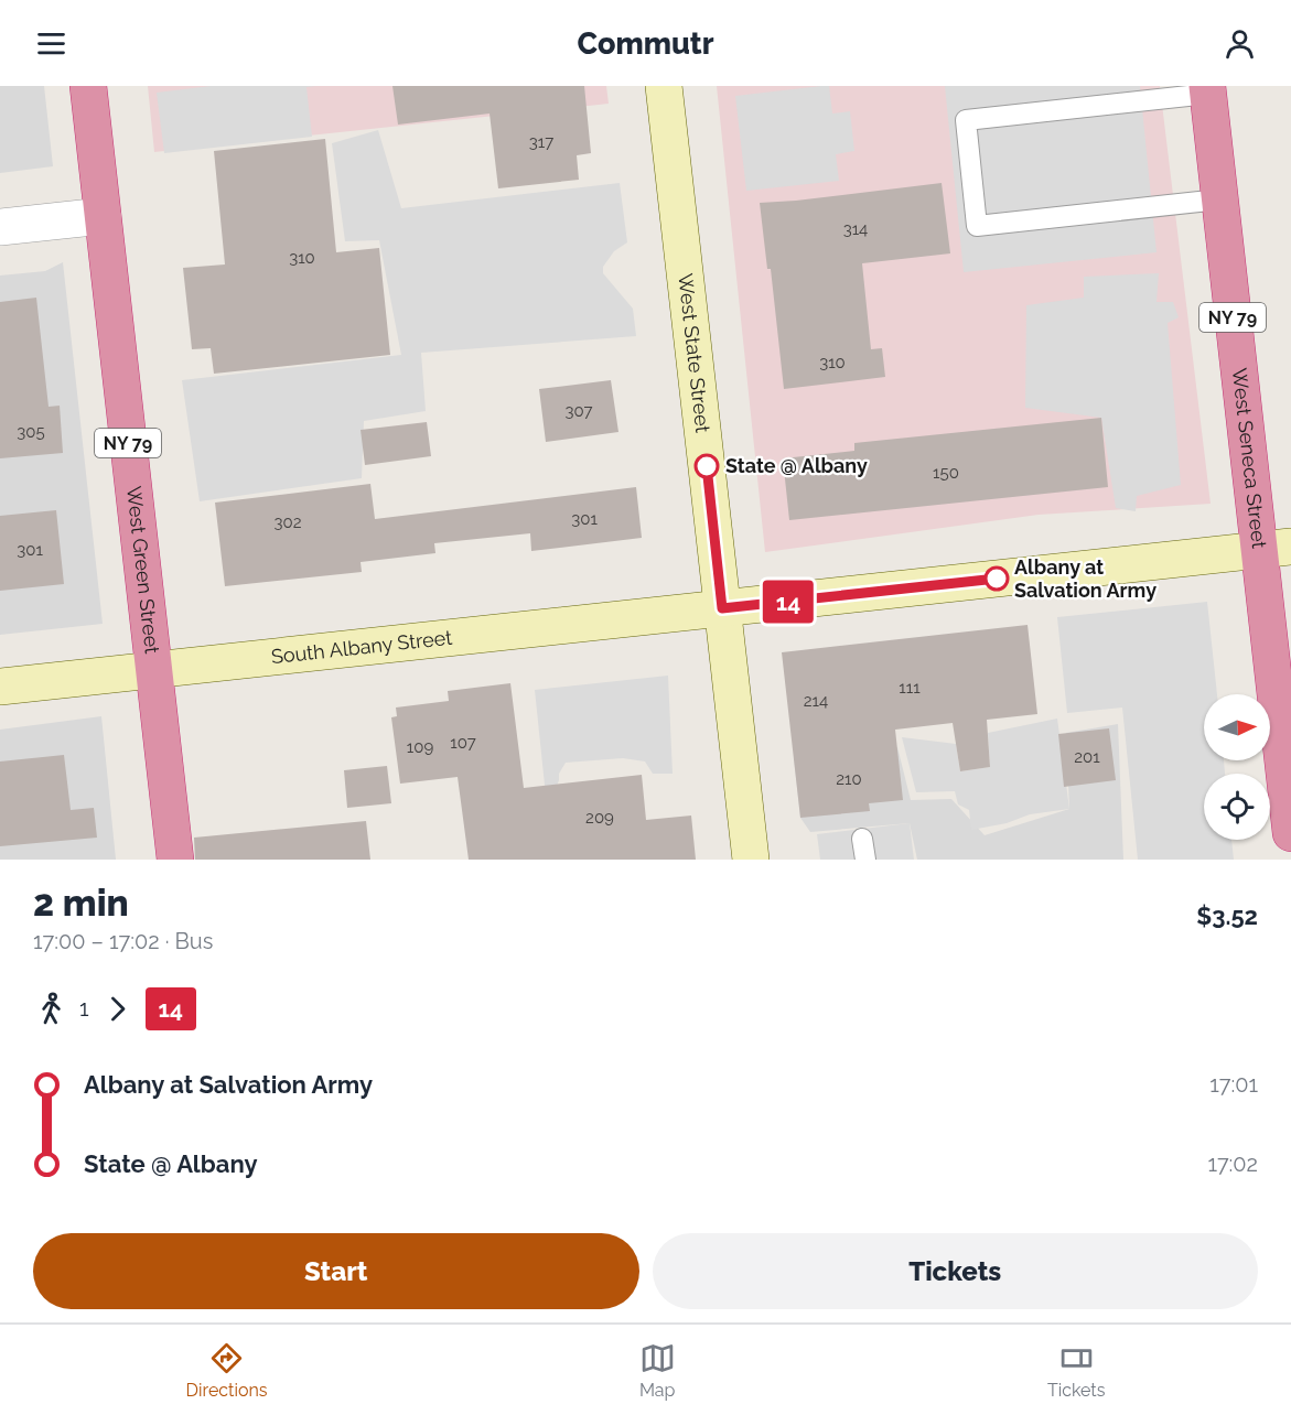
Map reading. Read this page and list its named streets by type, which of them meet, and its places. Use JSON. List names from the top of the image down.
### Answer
{
  "streets": {
    "highway": ["NY 79", "West Seneca Street", "West Green Street"],
    "street": ["West State Street", "South Albany Street"]
  },
  "crossings": [
    ["West State Street", "South Albany Street"],
    ["West Seneca Street", "South Albany Street"],
    ["West Green Street", "South Albany Street"]
  ],
  "places": ["State @ Albany", "Albany at Salvation Army"],
  "lines": ["bus line 14"],
  "house_numbers": [
    "317",
    "314",
    "310",
    "310",
    "307",
    "305",
    "150",
    "301",
    "302",
    "301",
    "111",
    "214",
    "107",
    "109",
    "201",
    "210",
    "209"
  ],
  "north": "right",
  "page": {
    "header": "Commutr",
    "on_map": "14",
    "heading": ["2 min", "17:00 – 17:02 · Bus", "$3.52"],
    "legs": ["1", "14"],
    "list": [
      {
        "name": "Albany at Salvation Army",
        "value": "17:01"
      },
      {
        "name": "State @ Albany",
        "value": "17:02"
      }
    ],
    "buttons": ["Start", "Tickets"],
    "tabs": ["Directions", "Map", "Tickets"]
  }
}
